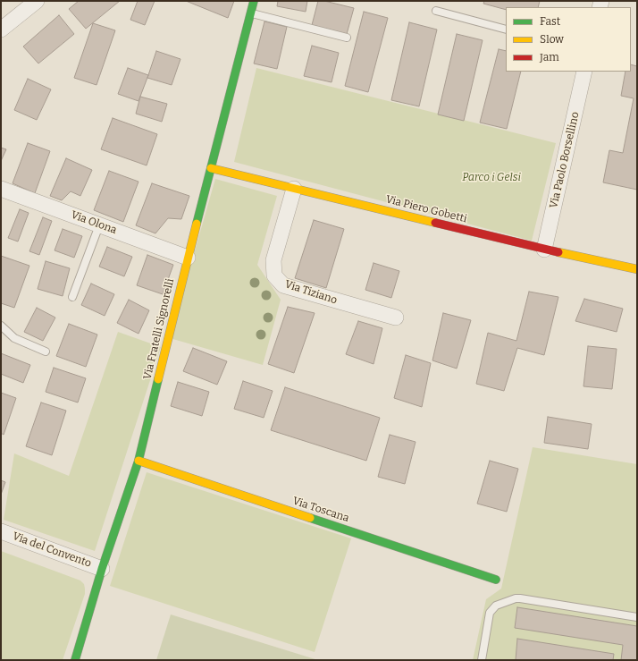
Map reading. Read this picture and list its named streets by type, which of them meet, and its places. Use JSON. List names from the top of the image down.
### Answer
{
  "streets": {
    "street": [
      "Via Paolo Borsellino",
      "Via Piero Gobetti",
      "Via Olona",
      "Via Tiziano",
      "Via Fratelli Signorelli",
      "Via Toscana",
      "Via del Convento"
    ]
  },
  "crossings": [
    ["Via Paolo Borsellino", "Via Piero Gobetti"],
    ["Via Piero Gobetti", "Via Tiziano"],
    ["Via Piero Gobetti", "Via Fratelli Signorelli"],
    ["Via Olona", "Via Fratelli Signorelli"],
    ["Via Fratelli Signorelli", "Via Toscana"],
    ["Via Fratelli Signorelli", "Via del Convento"]
  ],
  "parks": ["Parco i Gelsi"],
  "legend": ["Fast", "Slow", "Jam"]
}
